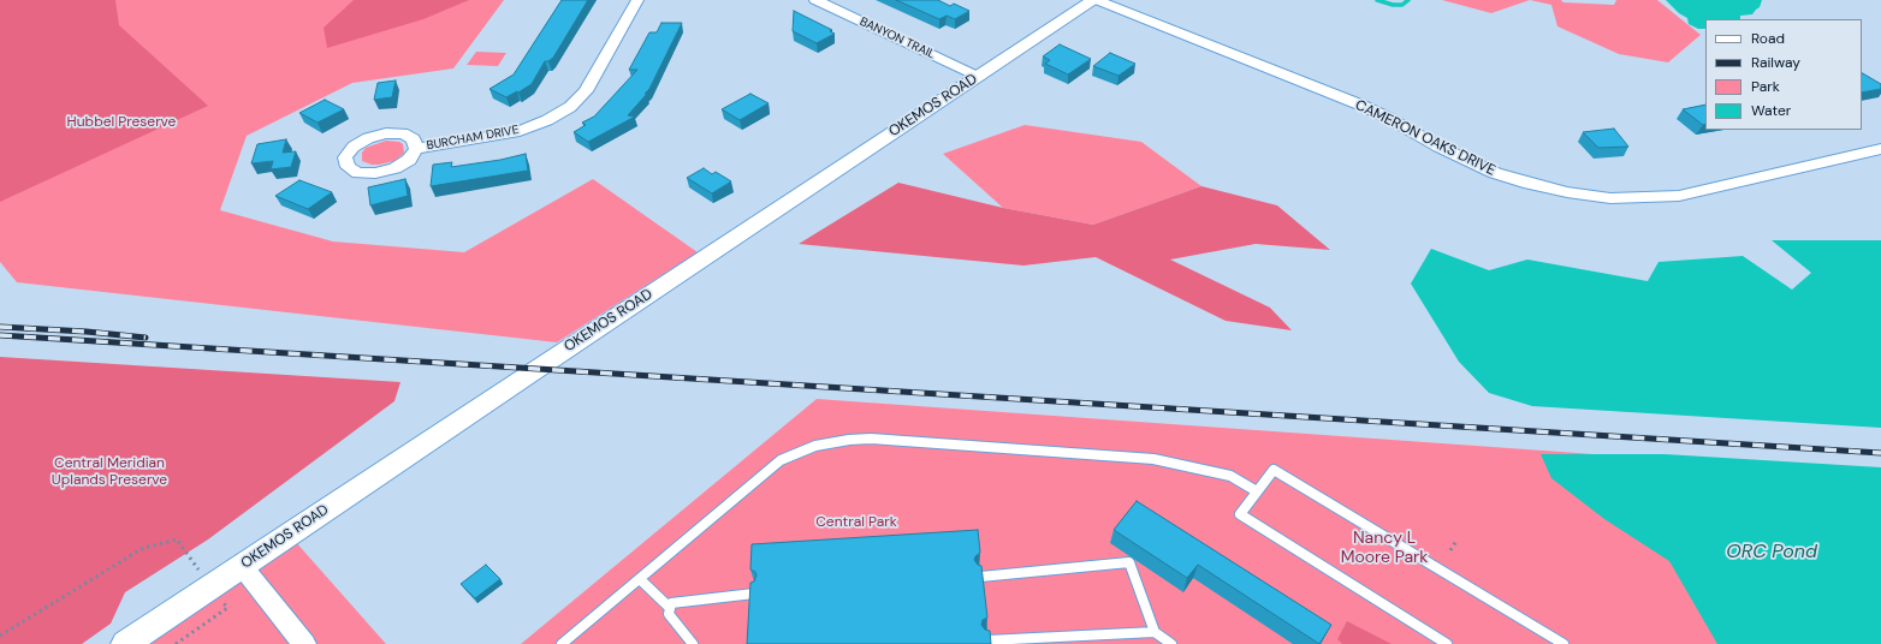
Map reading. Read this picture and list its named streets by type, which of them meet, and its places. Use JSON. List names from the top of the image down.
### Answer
{
  "streets": {
    "street": [
      "BANYON TRAIL",
      "OKEMOS ROAD",
      "BURCHAM DRIVE",
      "CAMERON OAKS DRIVE"
    ]
  },
  "crossings": [
    ["BANYON TRAIL", "OKEMOS ROAD"],
    ["OKEMOS ROAD", "CAMERON OAKS DRIVE"]
  ],
  "water": ["ORC Pond"],
  "parks": [
    "Hubbel Preserve",
    "Central Meridian Uplands Preserve",
    "Central Park",
    "Nancy L Moore Park"
  ],
  "legend": [
    "Road",
    "Railway",
    "Park",
    "Water"
  ]
}
